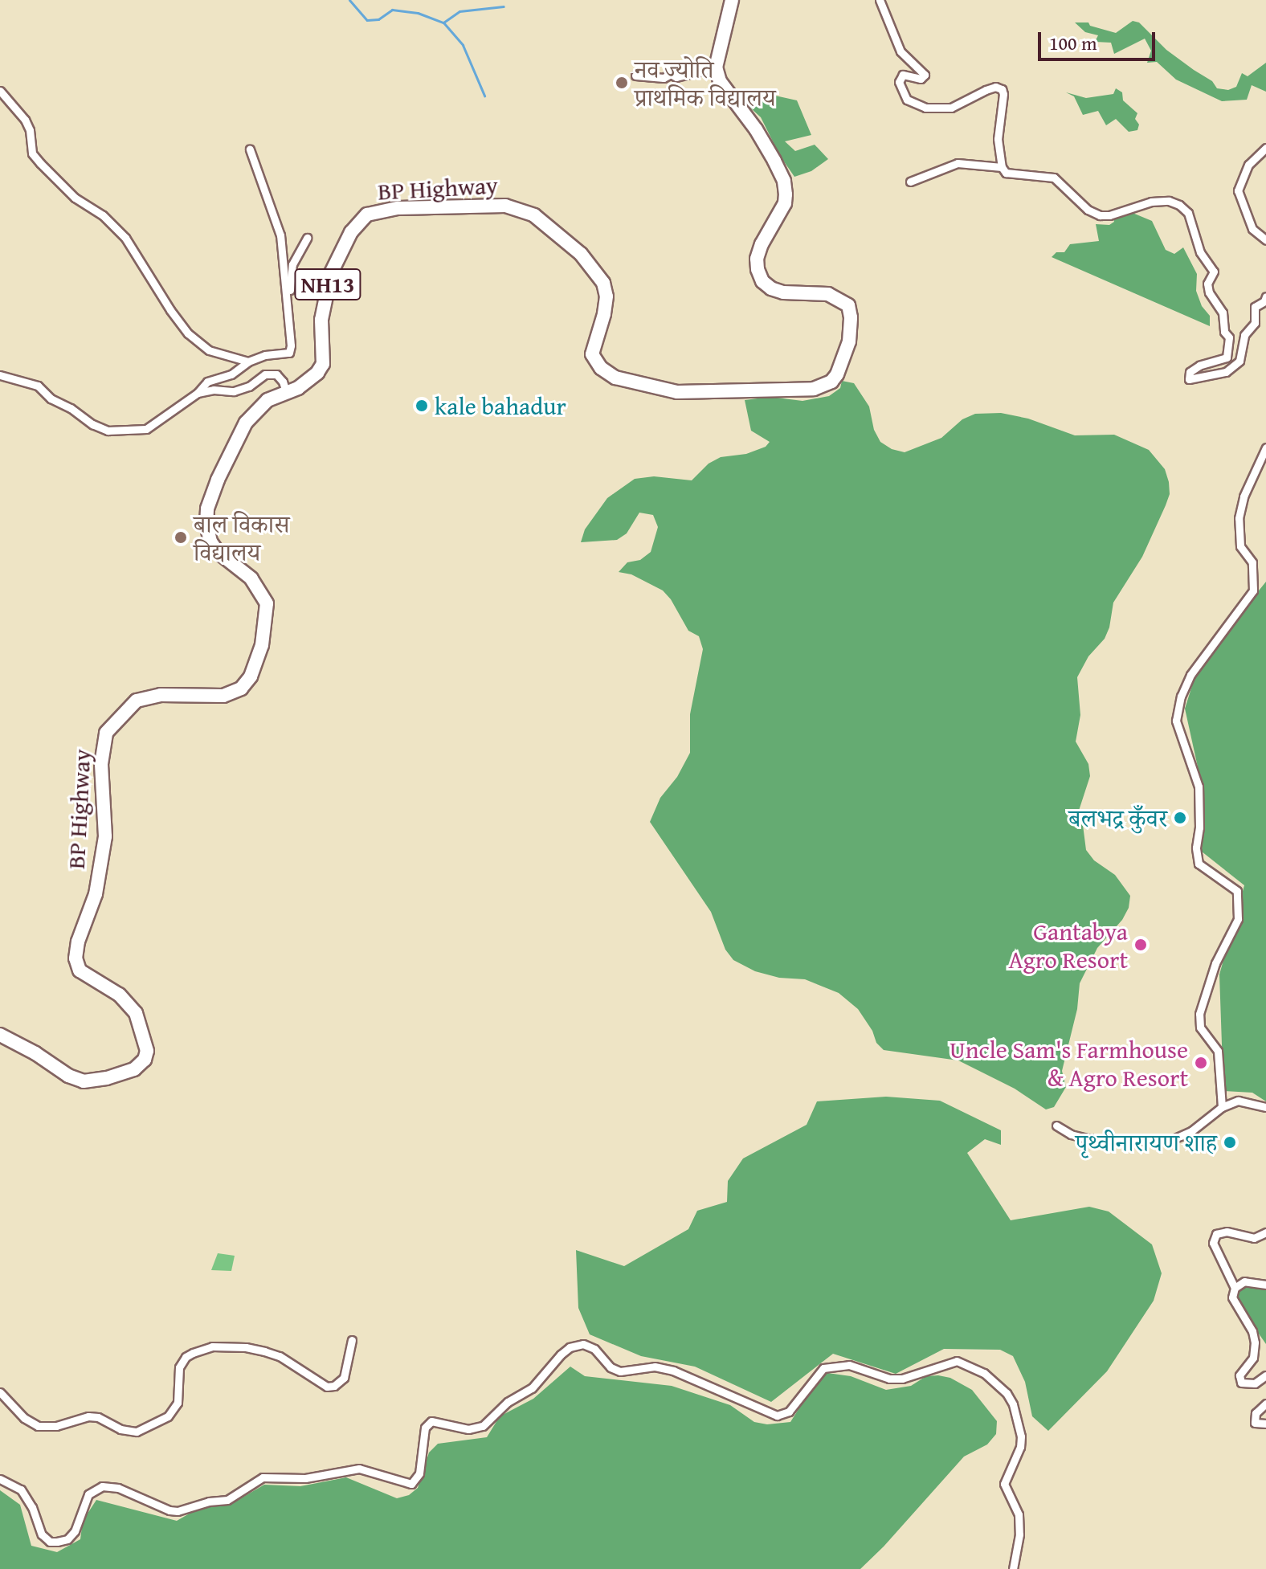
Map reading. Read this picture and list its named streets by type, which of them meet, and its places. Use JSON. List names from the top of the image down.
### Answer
{
  "streets": {
    "highway": ["BP Highway", "NH13"]
  },
  "places": [
    "नव ज्योति प्राथमिक विद्यालय",
    "kale bahadur",
    "बाल विकास विद्यालय",
    "बलभद्र कुँवर",
    "Gantabya Agro Resort",
    "Uncle Sam's Farmhouse & Agro Resort",
    "पृथ्वीनारायण शाह"
  ],
  "scale_bar": "100 m"
}
